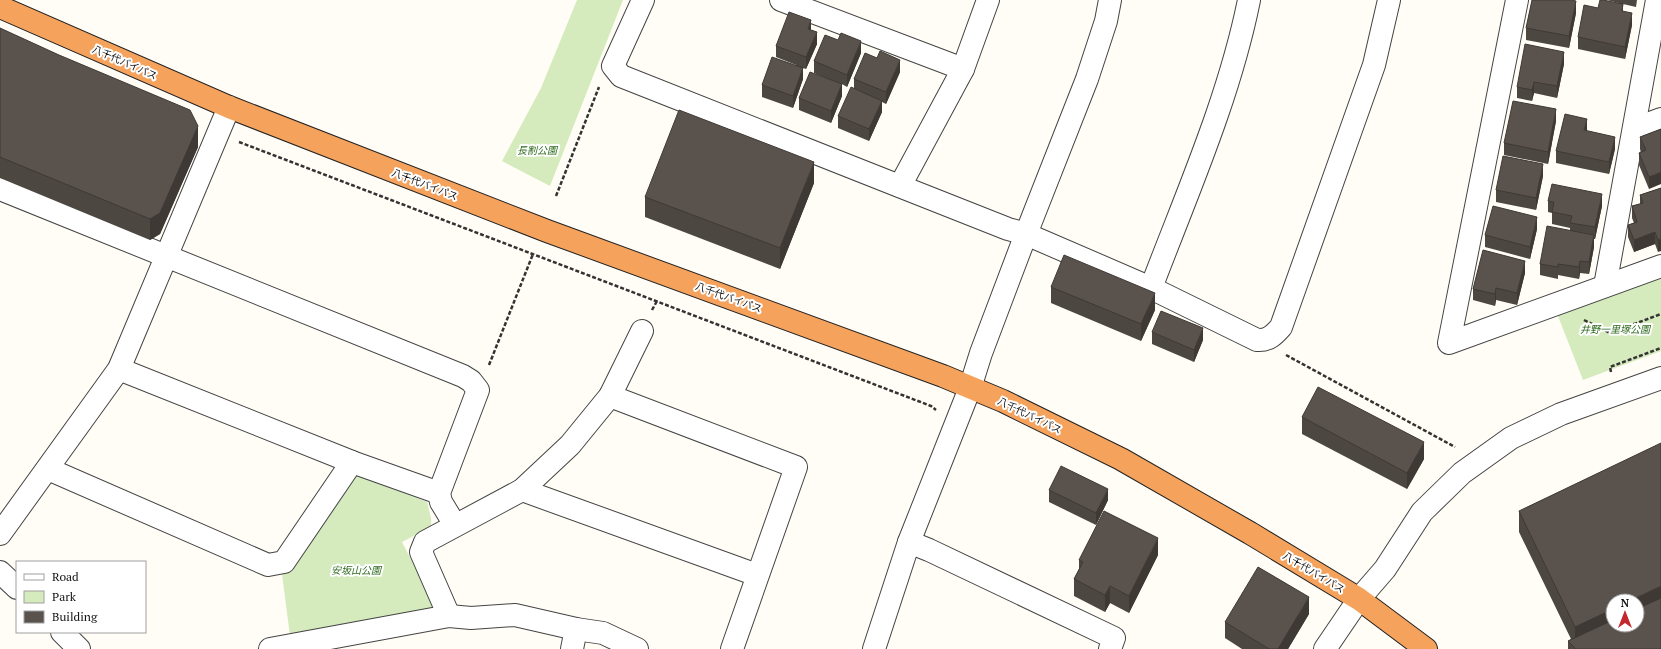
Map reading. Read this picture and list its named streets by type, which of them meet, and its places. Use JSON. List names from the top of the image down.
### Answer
{
  "streets": {
    "highway": ["八千代バイパス"]
  },
  "parks": ["長割公園", "井野一里塚公園", "安坂山公園"],
  "legend": ["Road", "Park", "Building"],
  "north": "top"
}
